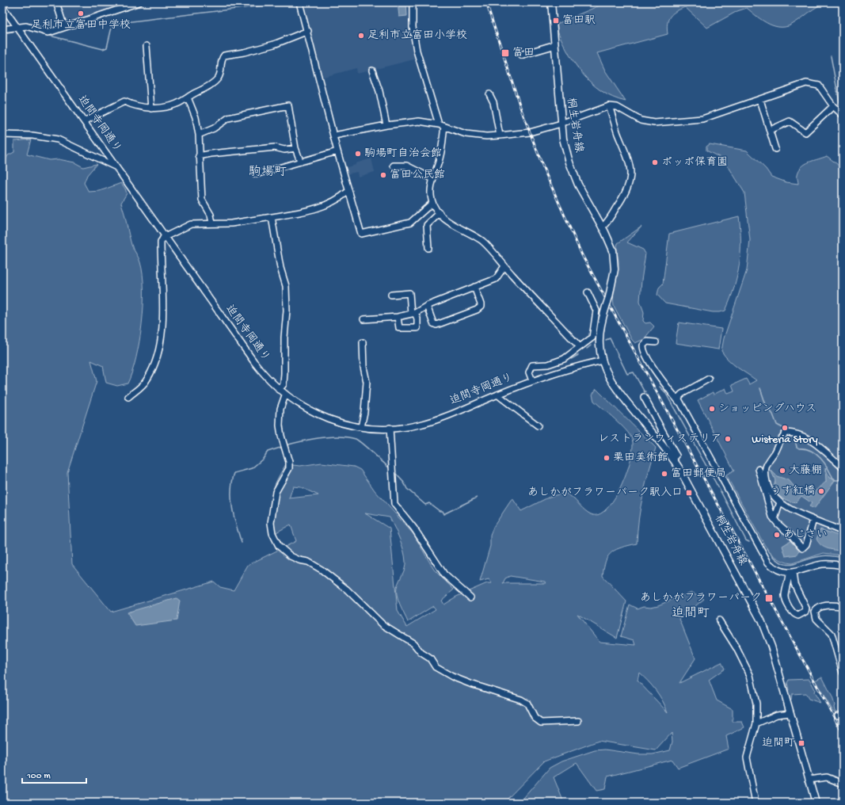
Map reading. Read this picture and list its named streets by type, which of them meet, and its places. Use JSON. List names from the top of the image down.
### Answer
{
  "streets": {
    "main road": ["桐生岩舟線"],
    "street": ["迫間寺岡通り"]
  },
  "crossings": [
    ["迫間寺岡通り", "桐生岩舟線"]
  ],
  "districts": ["駒場町", "迫間町"],
  "places": {
    "other": [
      "足利市立富田中学校",
      "足利市立富田小学校",
      "駒場町自治会館",
      "ポッポ保育園",
      "富田公民館",
      "ショッピングハウス",
      "Wisteria Story",
      "レストランウィステリア",
      "栗田美術館",
      "大藤棚",
      "富田郵便局",
      "うす紅橋",
      "あじさい"
    ],
    "transit": [
      "富田駅",
      "富田",
      "あしかがフラワーパーク駅入口",
      "あしかがフラワーパーク",
      "迫間町"
    ]
  },
  "scale_bar": "100 m"
}
